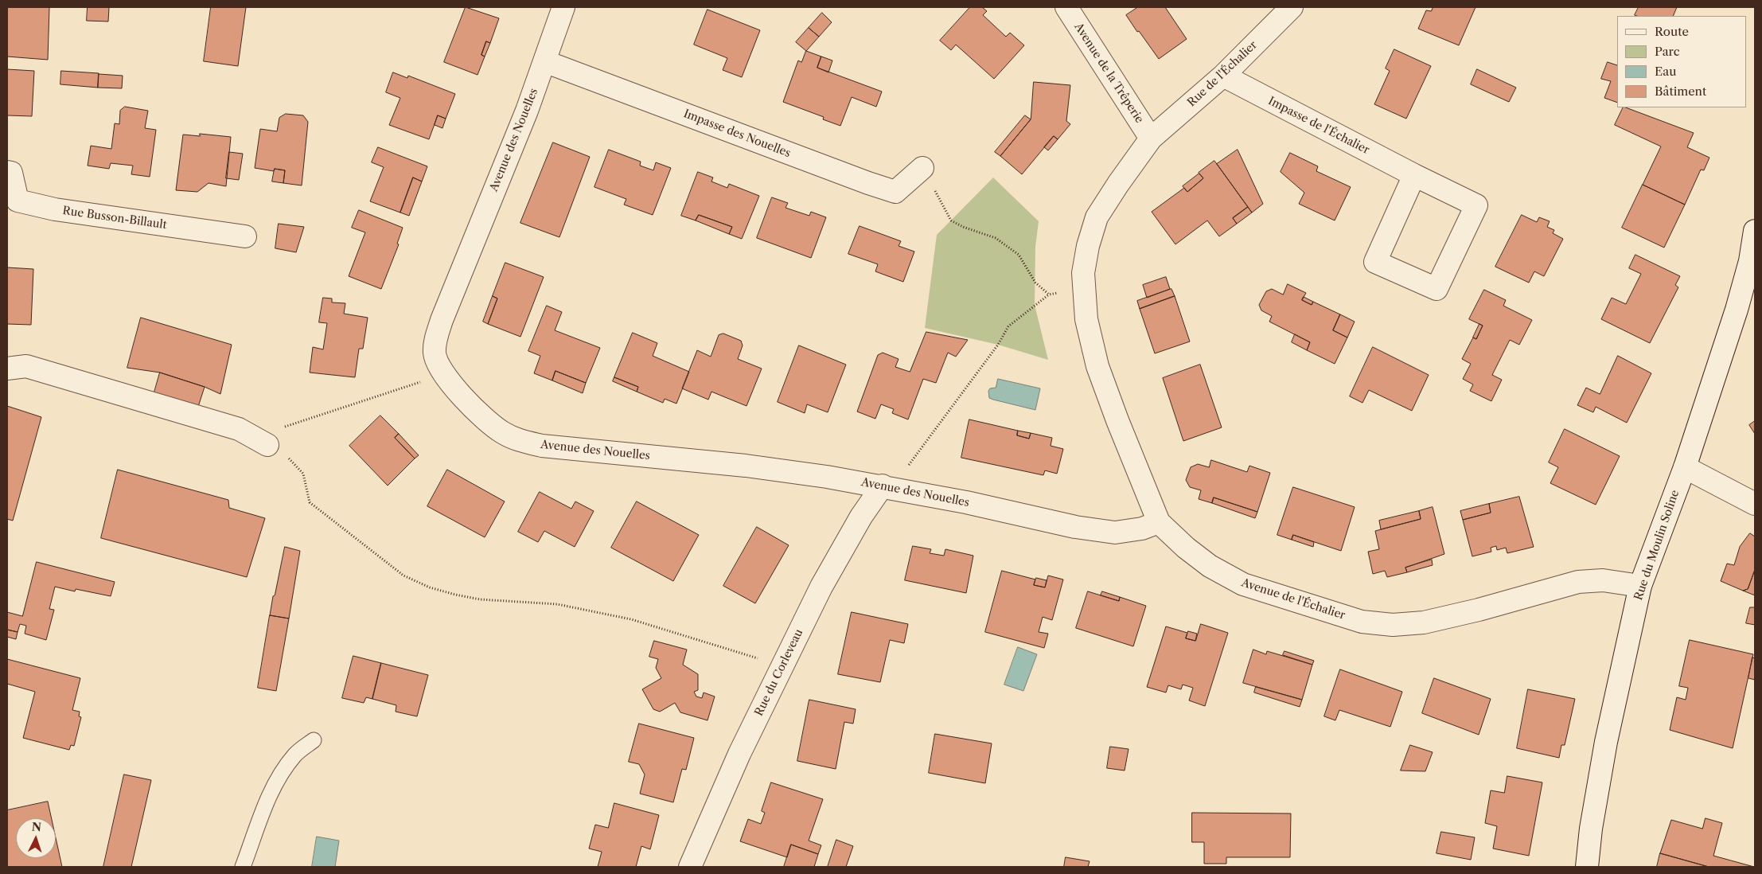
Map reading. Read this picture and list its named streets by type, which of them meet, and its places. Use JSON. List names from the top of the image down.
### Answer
{
  "streets": {
    "street": [
      "Avenue de la Trêperie",
      "Rue de l'Échalier",
      "Impasse de l'Échalier",
      "Impasse des Nouelles",
      "Avenue des Nouelles",
      "Rue Busson-Billault",
      "Rue du Moulin Soline",
      "Avenue de l'Échalier",
      "Rue du Corleveau"
    ]
  },
  "crossings": [
    ["Avenue de la Trêperie", "Rue de l'Échalier"],
    ["Avenue de la Trêperie", "Avenue de l'Échalier"],
    ["Rue de l'Échalier", "Impasse de l'Échalier"],
    ["Rue de l'Échalier", "Avenue de l'Échalier"],
    ["Impasse des Nouelles", "Avenue des Nouelles"],
    ["Avenue des Nouelles", "Avenue de l'Échalier"],
    ["Avenue des Nouelles", "Rue du Corleveau"],
    ["Rue du Moulin Soline", "Avenue de l'Échalier"]
  ],
  "legend": [
    "Route",
    "Parc",
    "Eau",
    "Bâtiment"
  ],
  "north": "top"
}
